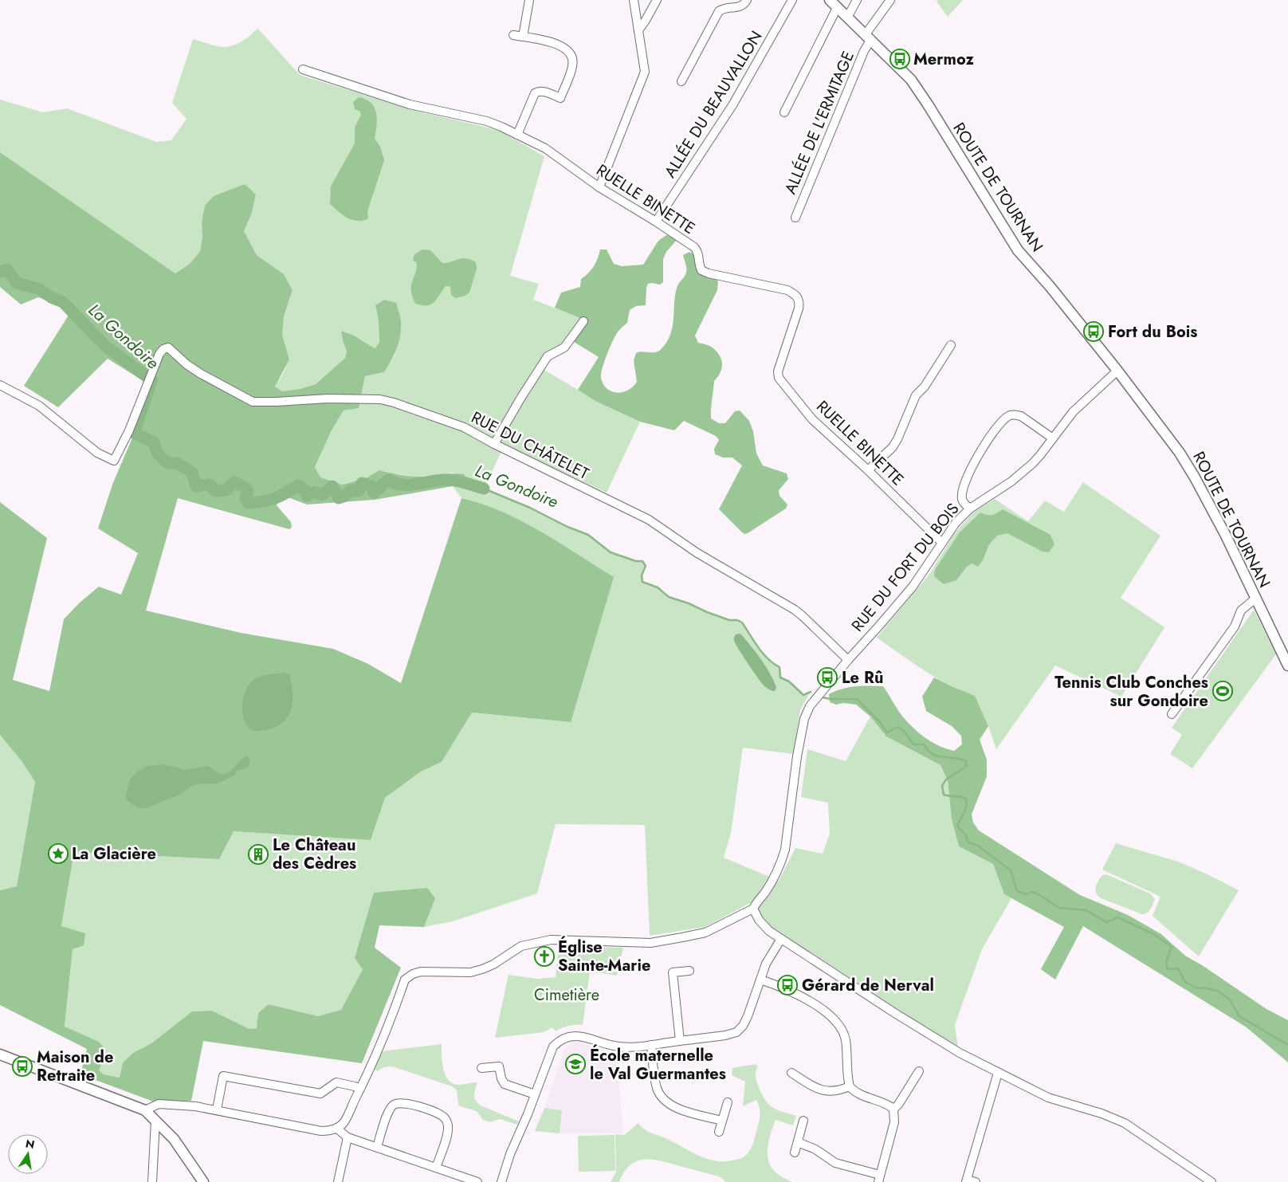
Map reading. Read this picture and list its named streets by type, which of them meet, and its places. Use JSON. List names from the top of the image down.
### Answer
{
  "streets": {
    "main road": ["ROUTE DE TOURNAN"],
    "street": [
      "ALLÉE DU BEAUVALLON",
      "ALLÉE DE L'ERMITAGE",
      "RUELLE BINETTE",
      "RUE DU CHÂTELET",
      "RUE DU FORT DU BOIS"
    ]
  },
  "crossings": [
    ["ALLÉE DU BEAUVALLON", "RUELLE BINETTE"],
    ["ALLÉE DE L'ERMITAGE", "ROUTE DE TOURNAN"],
    ["ROUTE DE TOURNAN", "RUE DU FORT DU BOIS"],
    ["RUELLE BINETTE", "RUE DU FORT DU BOIS"],
    ["RUE DU CHÂTELET", "RUE DU FORT DU BOIS"]
  ],
  "water": ["La Gondoire"],
  "parks": ["Cimetière"],
  "places": {
    "bus stop": [
      "Mermoz",
      "Fort du Bois",
      "Le Rû",
      "Gérard de Nerval",
      "Maison de Retraite"
    ],
    "sports": ["Tennis Club Conches sur Gondoire"],
    "place": ["La Glacière"],
    "building": ["Le Château des Cèdres"],
    "church": ["Église Sainte-Marie"],
    "school or university": ["École maternelle le Val Guermantes"]
  },
  "north": "top"
}
